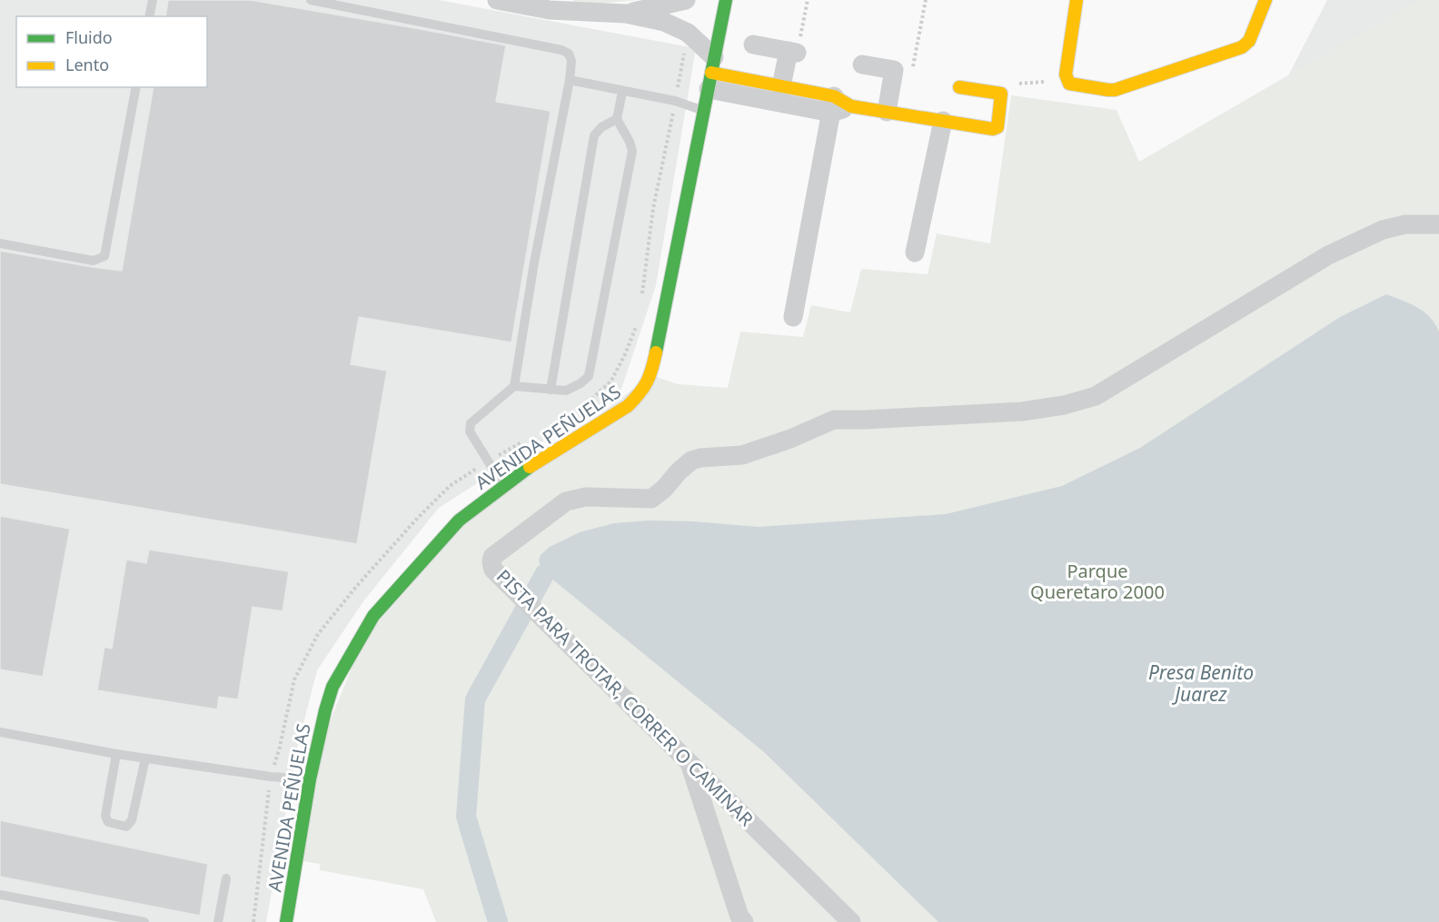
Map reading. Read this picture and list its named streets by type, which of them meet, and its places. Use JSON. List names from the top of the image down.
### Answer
{
  "streets": {
    "street": ["AVENIDA PEÑUELAS", "PISTA PARA TROTAR, CORRER O CAMINAR"]
  },
  "water": ["Presa Benito Juarez"],
  "parks": ["Parque Queretaro 2000"],
  "legend": ["Fluido", "Lento"]
}
